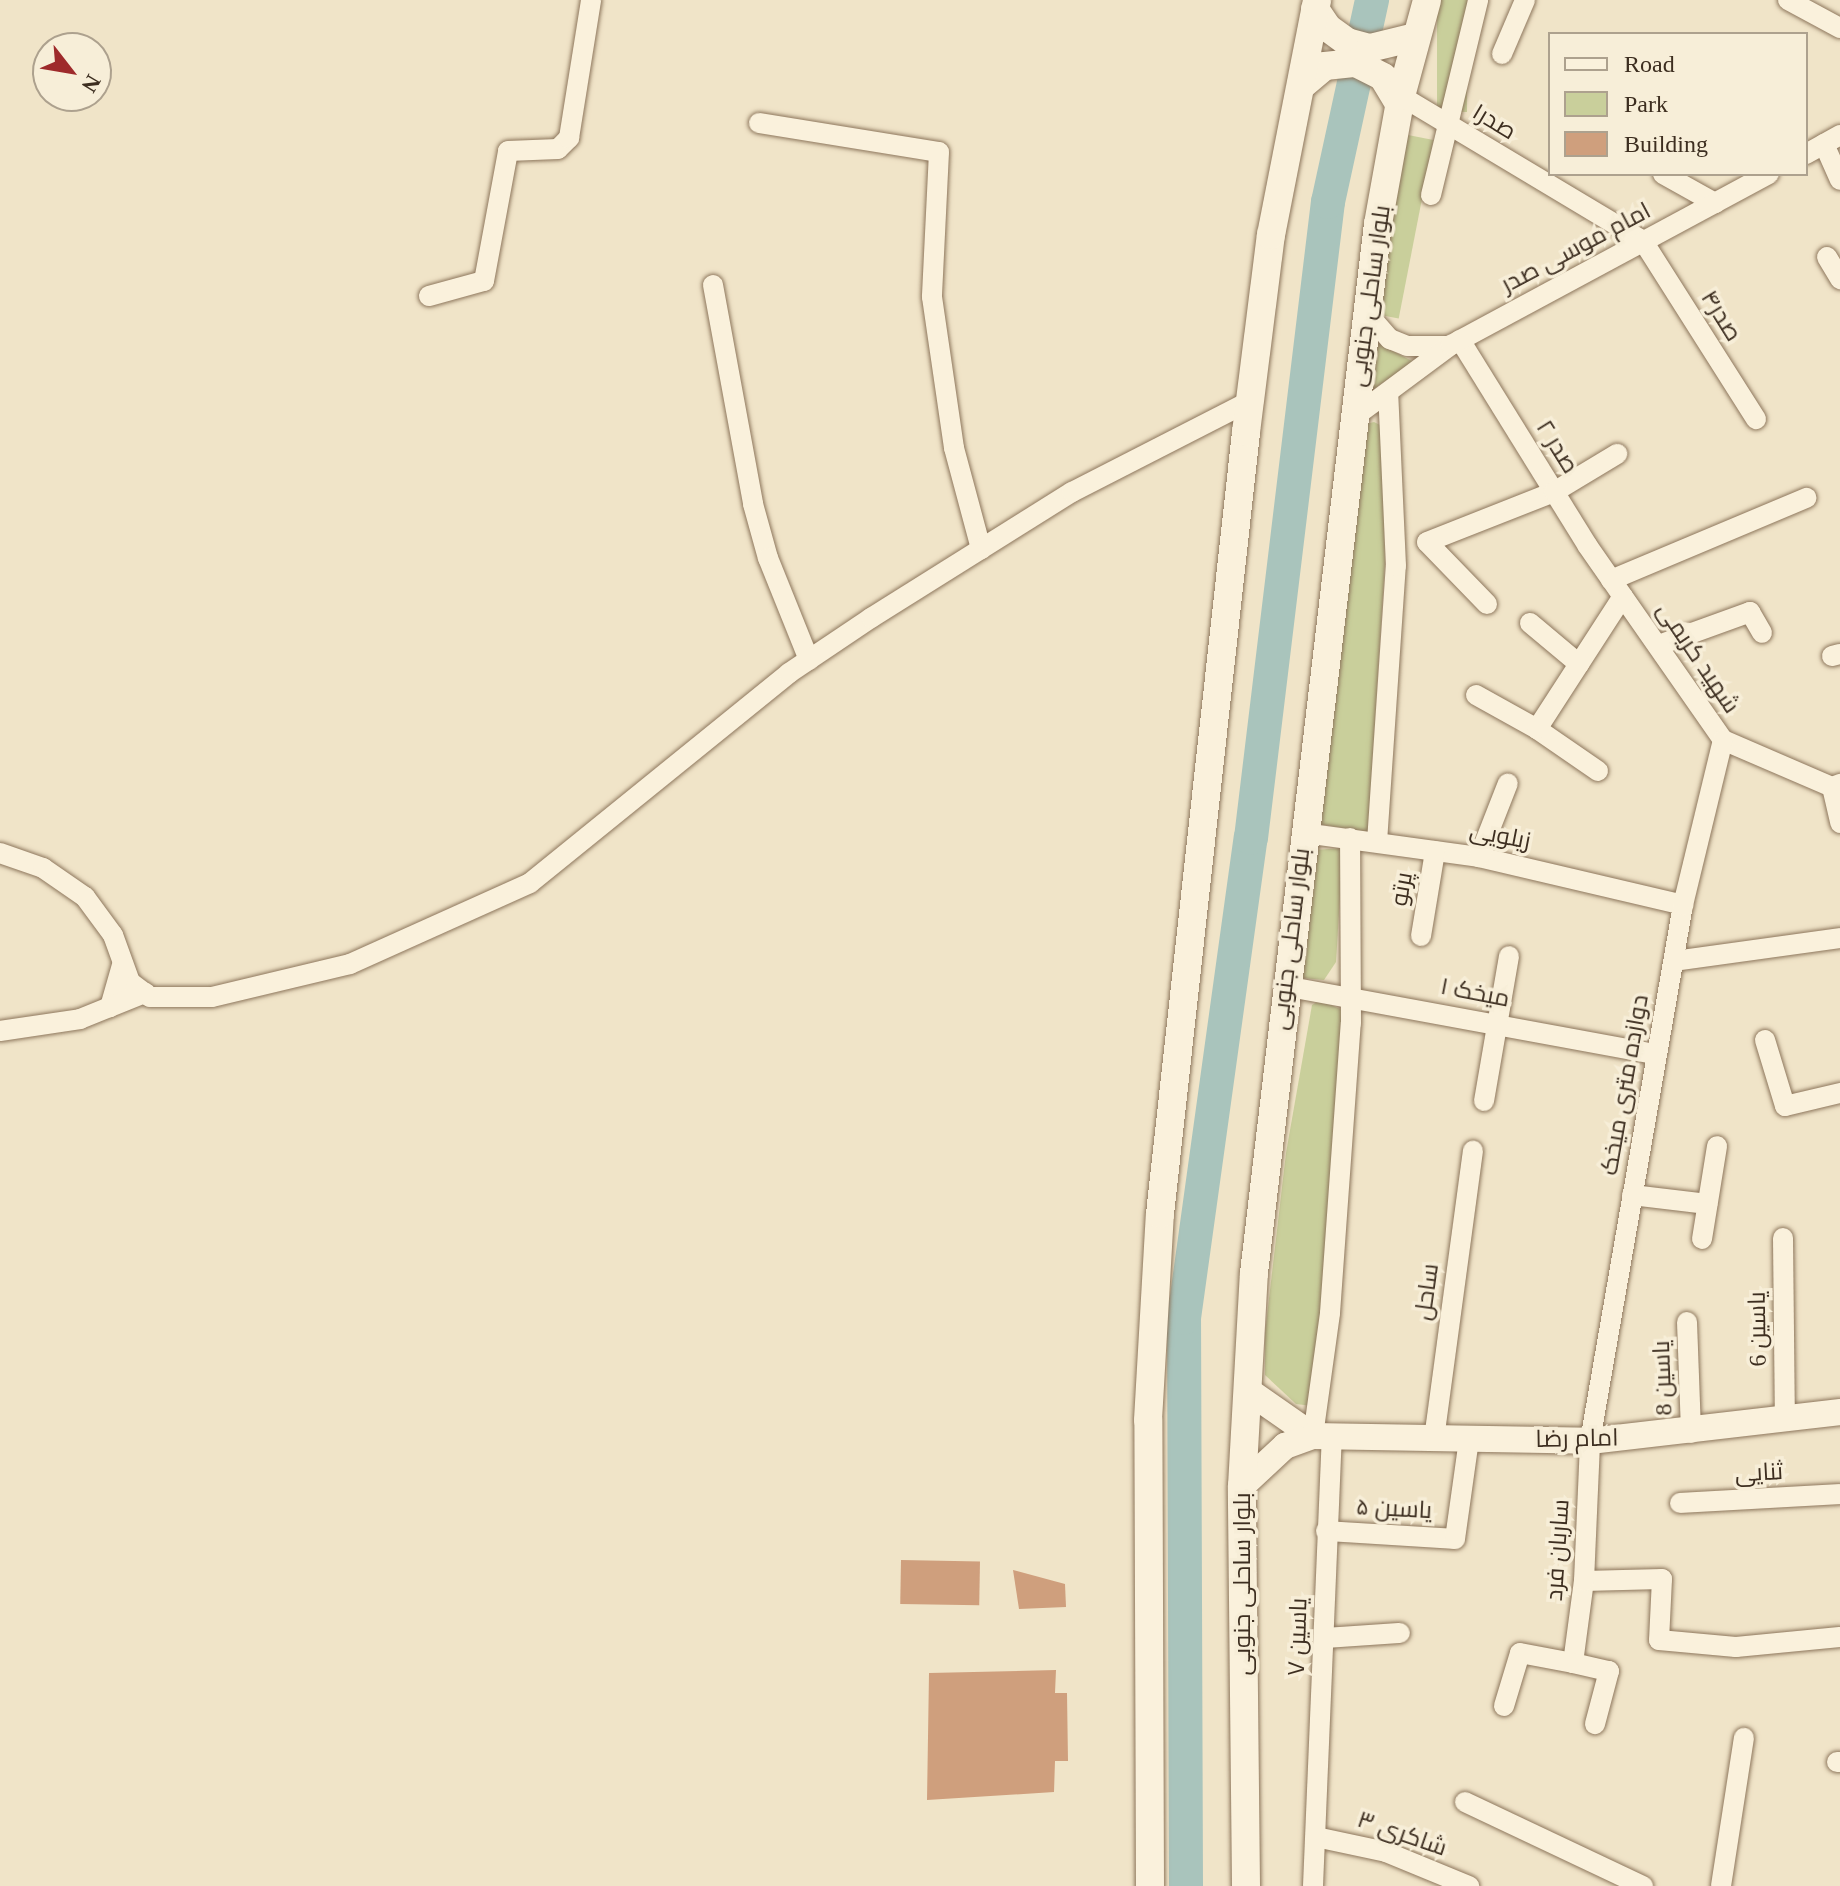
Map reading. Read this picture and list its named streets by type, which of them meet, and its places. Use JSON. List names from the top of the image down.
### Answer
{
  "streets": {
    "main road": ["بلوار ساحلی جنوبی"],
    "street": [
      "صدر۱",
      "امام موسی صدر",
      "صدر۴",
      "صدر ۲",
      "شهید کریمی",
      "زیلویی",
      "پرتو",
      "میخک ۱",
      "دوازده متری میخک",
      "ساحل",
      "یاسین 6",
      "یاسین 8",
      "امام رضا",
      "ثنایی",
      "یاسین ۵",
      "ساربان فرد",
      "یاسین ۷",
      "شاکری ۳"
    ]
  },
  "crossings": [
    ["صدر۱", "امام موسی صدر"],
    ["صدر۱", "بلوار ساحلی جنوبی"],
    ["صدر۱", "صدر۴"],
    ["امام موسی صدر", "بلوار ساحلی جنوبی"],
    ["امام موسی صدر", "صدر۴"],
    ["امام موسی صدر", "صدر ۲"],
    ["بلوار ساحلی جنوبی", "زیلویی"],
    ["بلوار ساحلی جنوبی", "میخک ۱"],
    ["صدر ۲", "شهید کریمی"],
    ["شهید کریمی", "دوازده متری میخک"],
    ["زیلویی", "پرتو"],
    ["زیلویی", "دوازده متری میخک"],
    ["زیلویی", "یاسین ۷"],
    ["میخک ۱", "دوازده متری میخک"],
    ["میخک ۱", "یاسین ۷"],
    ["دوازده متری میخک", "امام رضا"],
    ["دوازده متری میخک", "ساربان فرد"],
    ["ساحل", "امام رضا"],
    ["یاسین 6", "امام رضا"],
    ["یاسین 8", "امام رضا"],
    ["امام رضا", "یاسین ۵"],
    ["امام رضا", "ساربان فرد"],
    ["امام رضا", "یاسین ۷"],
    ["یاسین ۵", "یاسین ۷"],
    ["یاسین ۷", "شاکری ۳"]
  ],
  "legend": ["Road", "Park", "Building"],
  "north": "bottom right"
}
